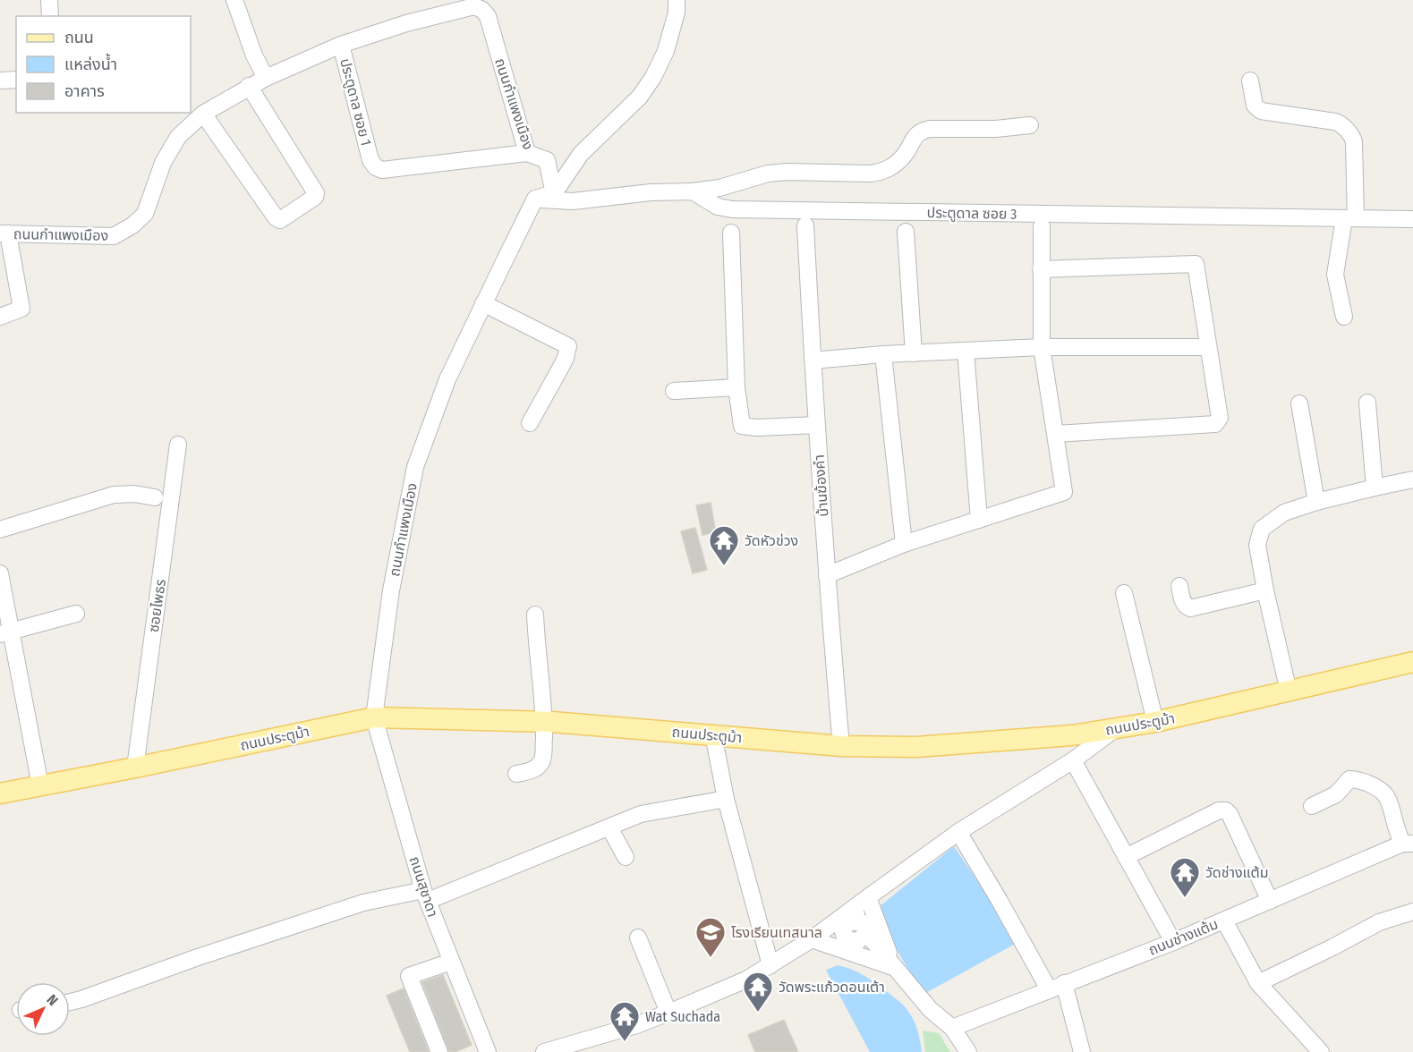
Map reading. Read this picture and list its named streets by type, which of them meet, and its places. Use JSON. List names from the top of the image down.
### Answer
{
  "streets": {
    "main road": ["ถนนประตูม้า"],
    "street": [
      "ประตูดาล ซอย 1",
      "ถนนกำแพงเมือง",
      "ประตูดาล ซอย 3",
      "บ้านฆ้องคำ",
      "ซอยไพธร",
      "ถนนสุชาดา",
      "ถนนช่างแต้ม"
    ]
  },
  "crossings": [
    ["ประตูดาล ซอย 1", "ถนนกำแพงเมือง"],
    ["ถนนกำแพงเมือง", "ถนนประตูม้า"],
    ["ถนนกำแพงเมือง", "ถนนสุชาดา"],
    ["บ้านฆ้องคำ", "ถนนประตูม้า"],
    ["ซอยไพธร", "ถนนประตูม้า"],
    ["ถนนประตูม้า", "ถนนสุชาดา"]
  ],
  "places": {
    "temple": [
      "วัดหัวข่วง",
      "วัดช่างแต้ม",
      "วัดพระแก้วดอนเต้า",
      "Wat Suchada"
    ],
    "school or university": ["โรงเรียนเทสนาล"]
  },
  "legend": ["ถนน", "แหล่งน้ำ", "อาคาร"],
  "north": "top right"
}
